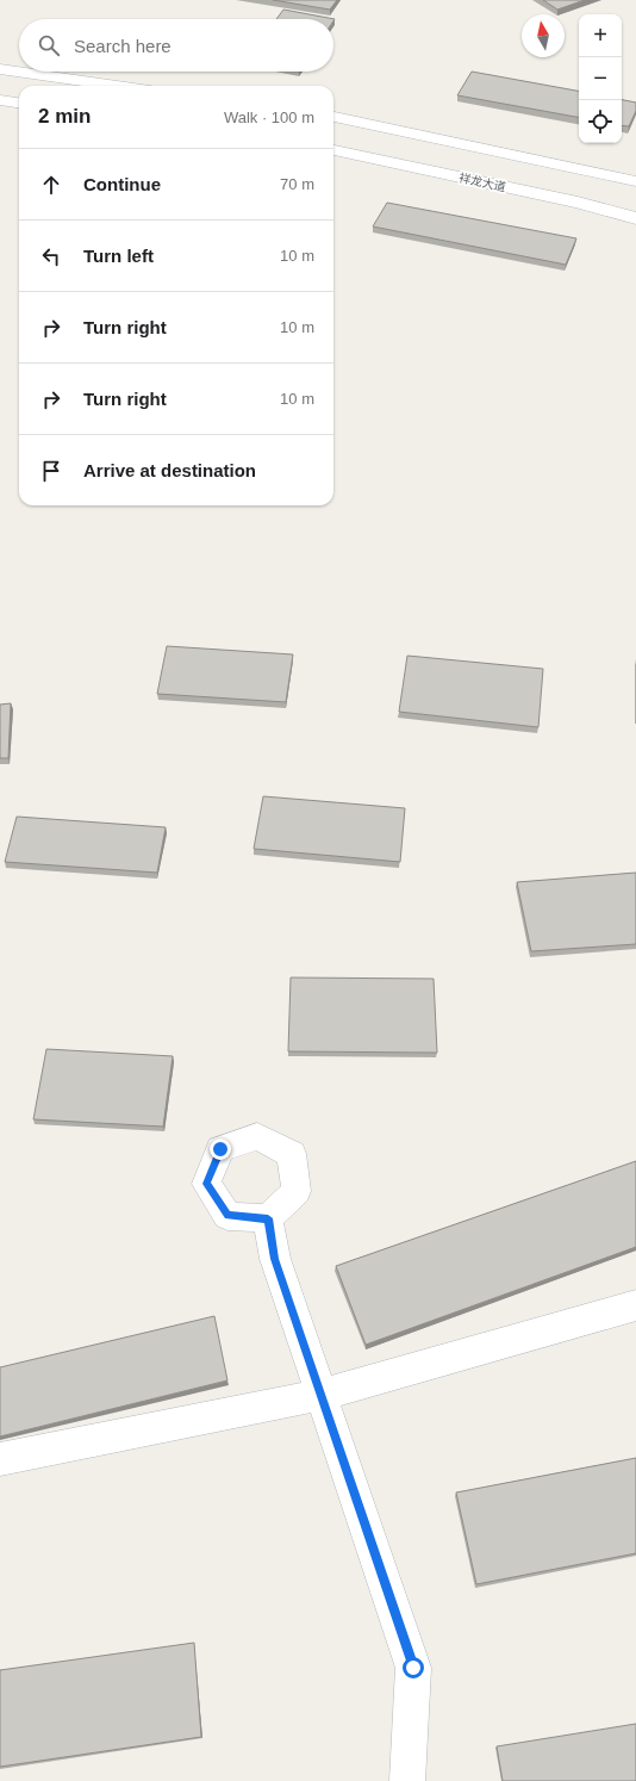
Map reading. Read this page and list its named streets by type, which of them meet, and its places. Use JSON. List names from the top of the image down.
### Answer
{
  "streets": {
    "street": ["祥龙大道"]
  },
  "north": "top",
  "page": {
    "map_buttons": ["+", "−"],
    "search": "Search here",
    "heading": ["2 min", "Walk · 100 m"],
    "list": [
      ["Continue", "70 m"],
      ["Turn left", "10 m"],
      ["Turn right", "10 m"],
      ["Turn right", "10 m"],
      "Arrive at destination"
    ]
  }
}
